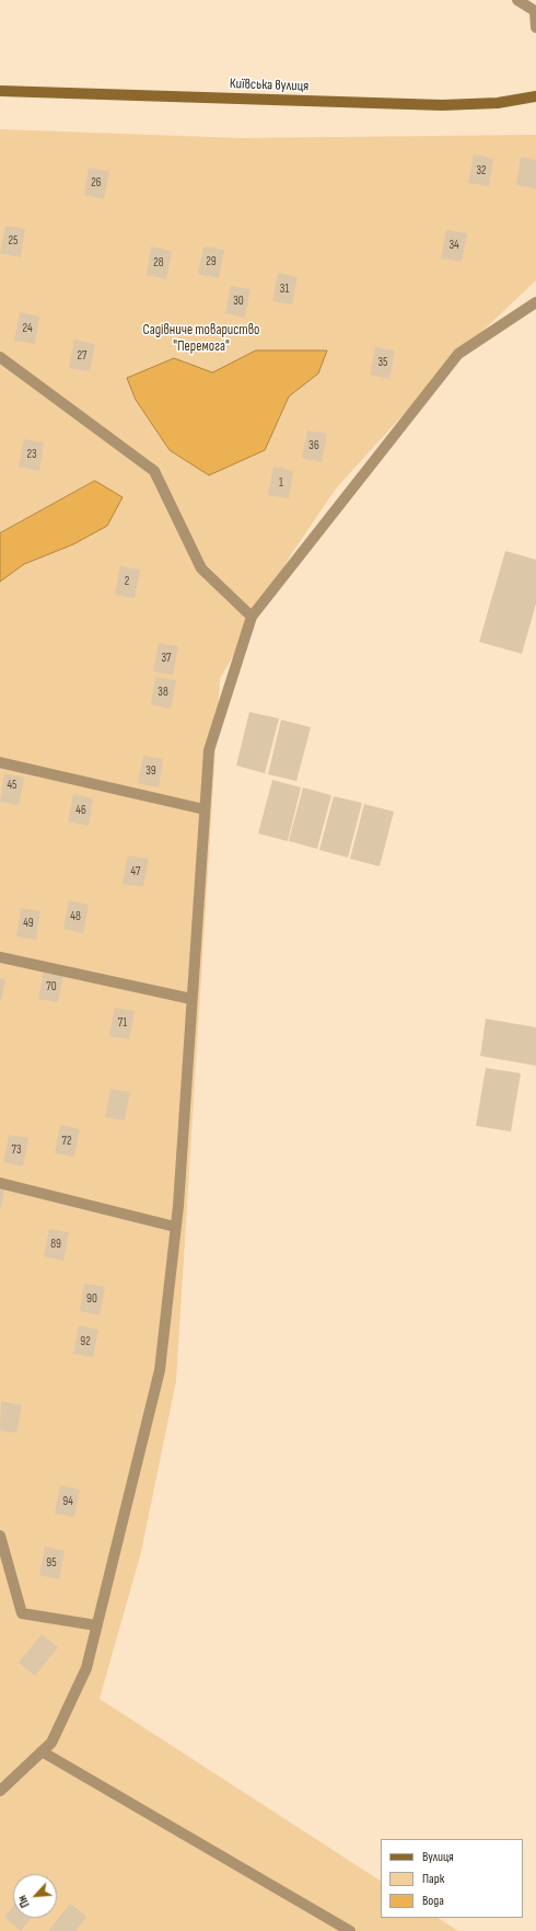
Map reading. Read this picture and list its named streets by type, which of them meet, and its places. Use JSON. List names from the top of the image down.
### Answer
{
  "streets": {
    "main road": ["Київська вулиця"]
  },
  "parks": ["Садівниче товариство \"Перемога\""],
  "house_numbers": [
    "32",
    "26",
    "25",
    "34",
    "29",
    "28",
    "31",
    "30",
    "24",
    "27",
    "35",
    "36",
    "23",
    "1",
    "2",
    "37",
    "38",
    "39",
    "45",
    "46",
    "47",
    "48",
    "49",
    "70",
    "71",
    "72",
    "73",
    "89",
    "90",
    "92",
    "94",
    "95"
  ],
  "legend": ["Вулиця", "Парк", "Вода"],
  "north": "bottom left"
}
